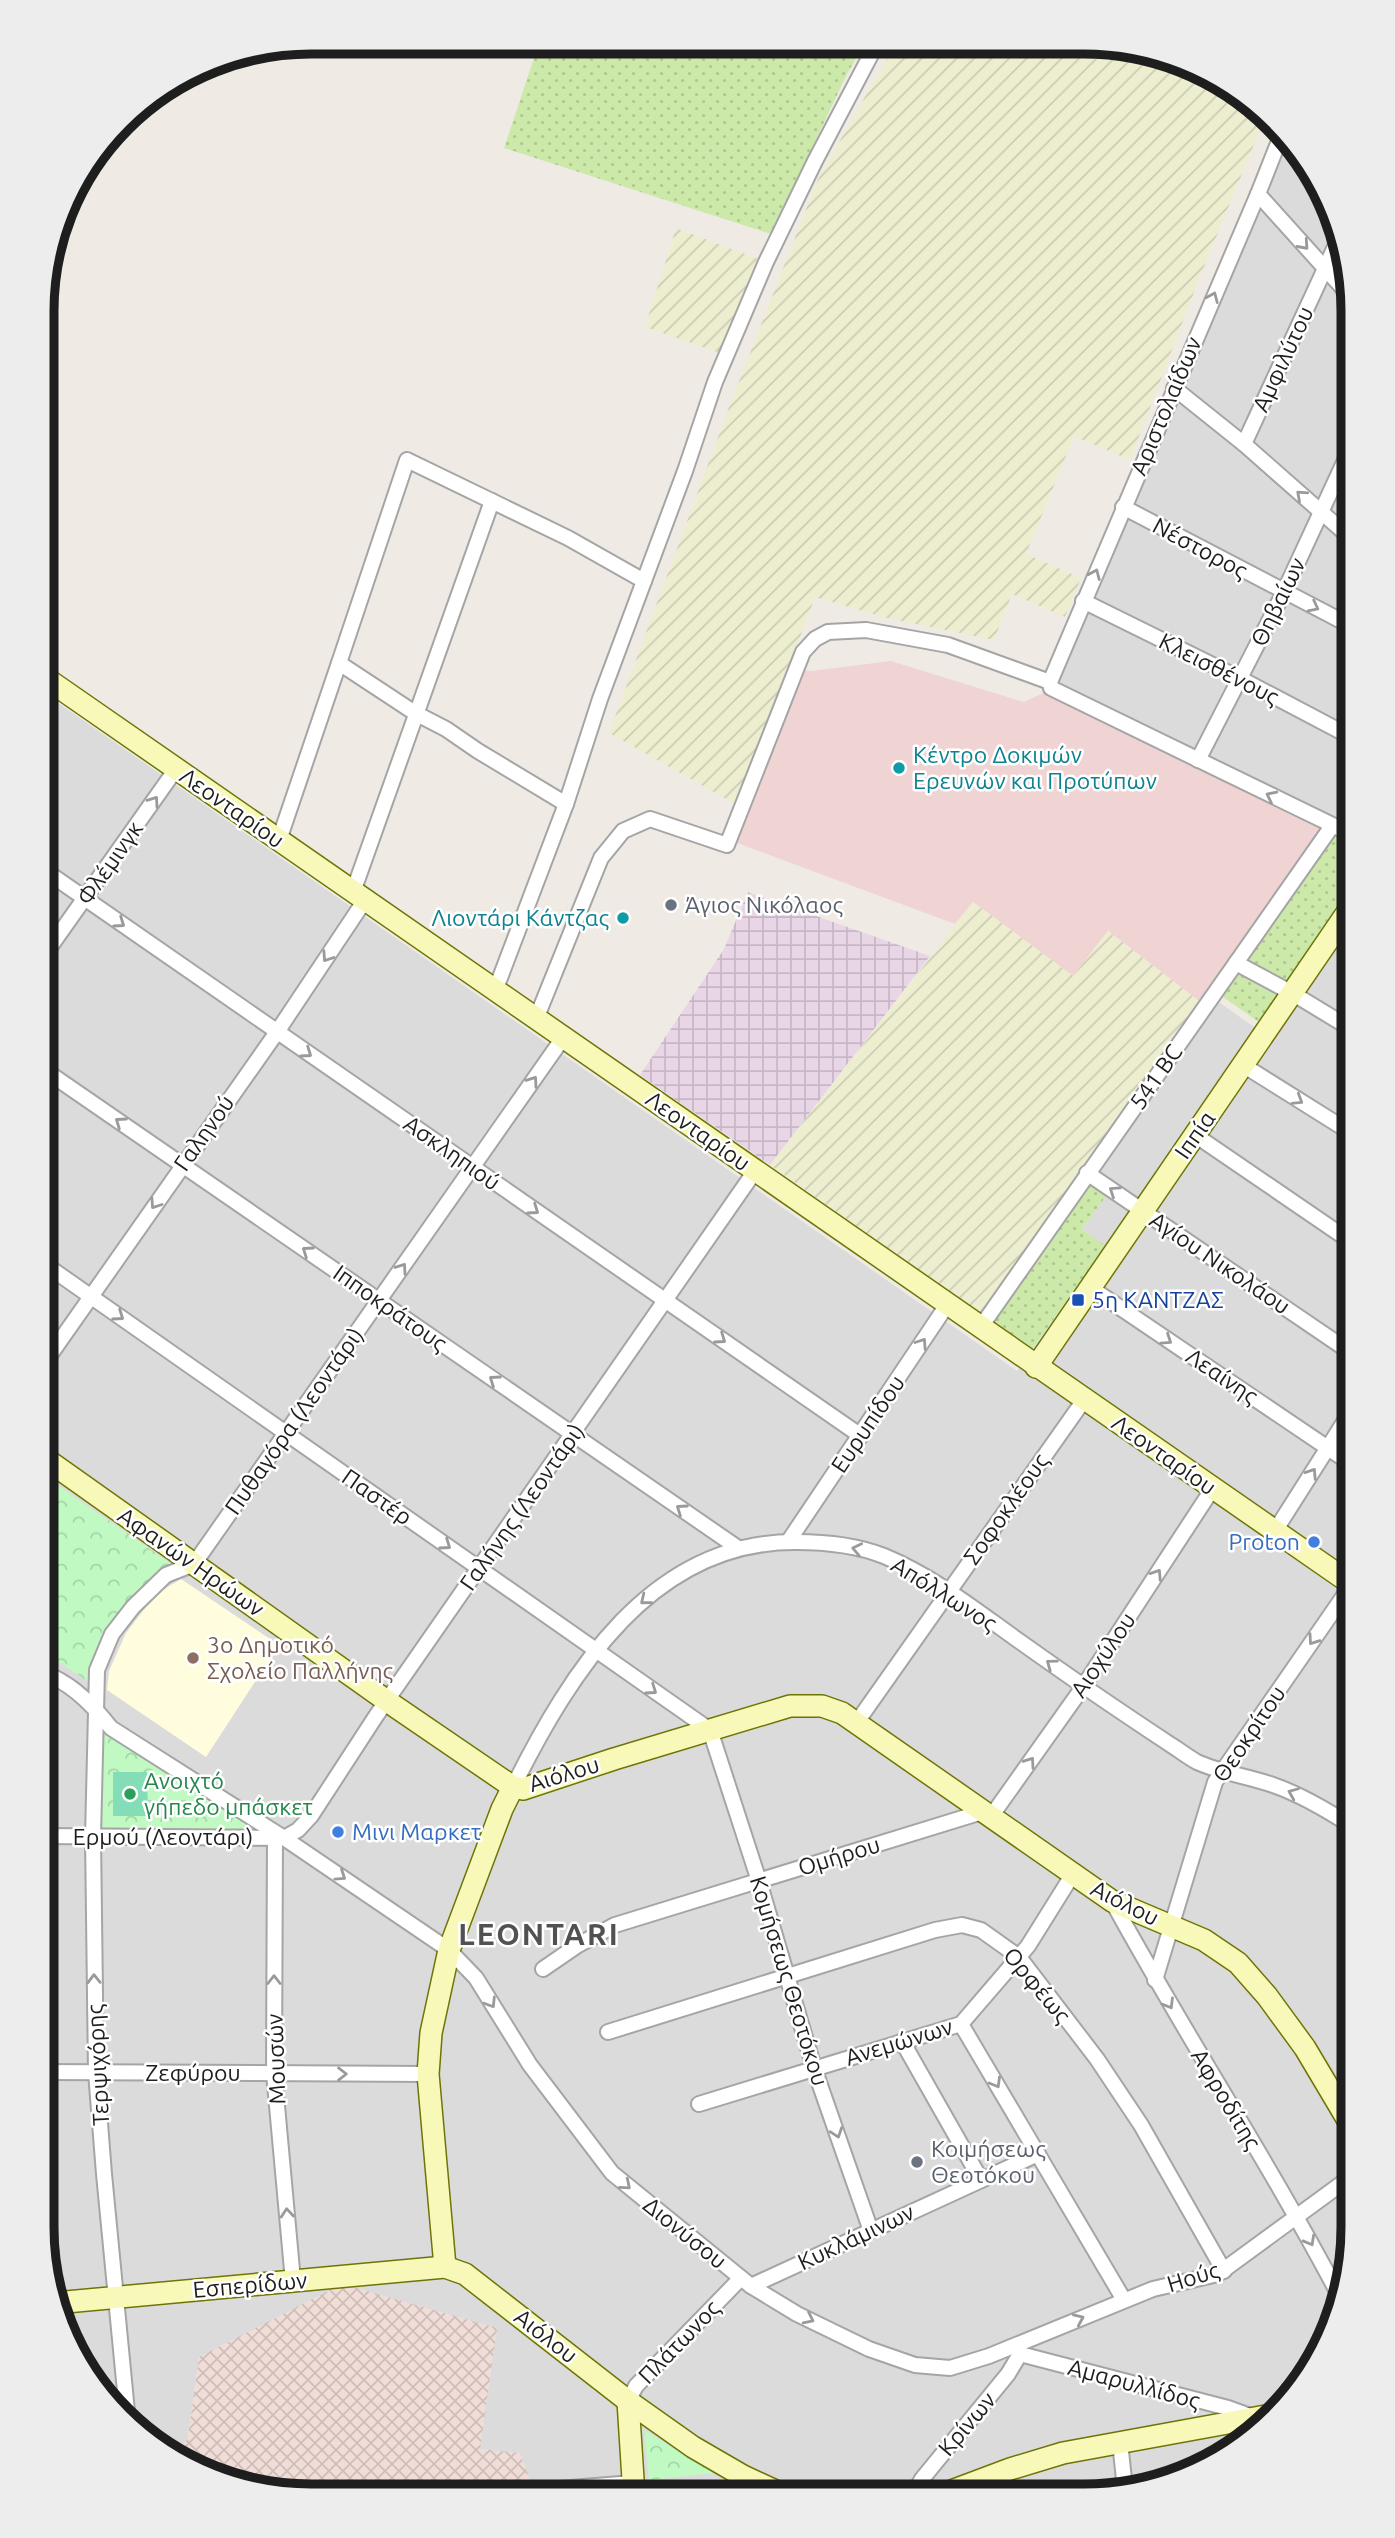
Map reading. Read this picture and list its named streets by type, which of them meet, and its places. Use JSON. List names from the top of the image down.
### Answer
{
  "streets": {
    "street": [
      "Αμφιλύτου",
      "Αριστολαίδων",
      "Νέστορος",
      "Θηβαίων",
      "Κλεισθένους",
      "Λεονταρίου",
      "Φλέμινγκ",
      "541 BC",
      "Γαληνού",
      "Ιππία",
      "Ασκληπιού",
      "Αγίου Νικολάου",
      "Ιπποκράτους",
      "Λεαίνης",
      "Πυθαγόρα (Λεοντάρι)",
      "Ευρυπίδου",
      "Παστέρ",
      "Γαλήνης (Λεοντάρι)",
      "Σοφοκλέους",
      "Αφανών Ηρώων",
      "Απόλλωνος",
      "Αιοχύλου",
      "Θεοκρίτου",
      "Αιόλου",
      "Ερμού (Λεοντάρι)",
      "Ομήρου",
      "Κομήσεως Θεοτόκου",
      "Ορφέως",
      "Ανεμώνων",
      "Μουσών",
      "Τερψιχόρης",
      "Ζεφύρου",
      "Αφροδίτης",
      "Διονύσου",
      "Κυκλάμινων",
      "Ηούς",
      "Εσπερίδων",
      "Πλάτωνος",
      "Αμαρυλλίδος",
      "Κρίνων"
    ]
  },
  "crossings": [
    ["Αριστολαίδων", "Νέστορος"],
    ["Αριστολαίδων", "Κλεισθένους"],
    ["Νέστορος", "Θηβαίων"],
    ["Θηβαίων", "Κλεισθένους"],
    ["Λεονταρίου", "Φλέμινγκ"],
    ["Λεονταρίου", "541 BC"],
    ["Λεονταρίου", "Γαληνού"],
    ["Λεονταρίου", "Ιππία"],
    ["Λεονταρίου", "Πυθαγόρα (Λεοντάρι)"],
    ["Λεονταρίου", "Ευρυπίδου"],
    ["Λεονταρίου", "Γαλήνης (Λεοντάρι)"],
    ["Λεονταρίου", "Σοφοκλέους"],
    ["Λεονταρίου", "Αιοχύλου"],
    ["Φλέμινγκ", "Ασκληπιού"],
    ["541 BC", "Αγίου Νικολάου"],
    ["Γαληνού", "Ασκληπιού"],
    ["Γαληνού", "Ιπποκράτους"],
    ["Γαληνού", "Παστέρ"],
    ["Ιππία", "Αγίου Νικολάου"],
    ["Ιππία", "Λεαίνης"],
    ["Ασκληπιού", "Πυθαγόρα (Λεοντάρι)"],
    ["Ασκληπιού", "Ευρυπίδου"],
    ["Ασκληπιού", "Γαλήνης (Λεοντάρι)"],
    ["Ιπποκράτους", "Πυθαγόρα (Λεοντάρι)"],
    ["Ιπποκράτους", "Γαλήνης (Λεοντάρι)"],
    ["Ιπποκράτους", "Απόλλωνος"],
    ["Πυθαγόρα (Λεοντάρι)", "Παστέρ"],
    ["Πυθαγόρα (Λεοντάρι)", "Αφανών Ηρώων"],
    ["Πυθαγόρα (Λεοντάρι)", "Τερψιχόρης"],
    ["Ευρυπίδου", "Απόλλωνος"],
    ["Παστέρ", "Γαλήνης (Λεοντάρι)"],
    ["Παστέρ", "Απόλλωνος"],
    ["Παστέρ", "Αιόλου"],
    ["Παστέρ", "Κομήσεως Θεοτόκου"],
    ["Γαλήνης (Λεοντάρι)", "Αφανών Ηρώων"],
    ["Γαλήνης (Λεοντάρι)", "Ερμού (Λεοντάρι)"],
    ["Γαλήνης (Λεοντάρι)", "Μουσών"],
    ["Γαλήνης (Λεοντάρι)", "Διονύσου"],
    ["Σοφοκλέους", "Απόλλωνος"],
    ["Σοφοκλέους", "Αιόλου"],
    ["Αφανών Ηρώων", "Απόλλωνος"],
    ["Αφανών Ηρώων", "Αιόλου"],
    ["Αφανών Ηρώων", "Τερψιχόρης"],
    ["Απόλλωνος", "Αιοχύλου"],
    ["Απόλλωνος", "Θεοκρίτου"],
    ["Απόλλωνος", "Αιόλου"],
    ["Αιοχύλου", "Αιόλου"],
    ["Αιοχύλου", "Ομήρου"],
    ["Θεοκρίτου", "Αιόλου"],
    ["Θεοκρίτου", "Αφροδίτης"],
    ["Αιόλου", "Ομήρου"],
    ["Αιόλου", "Κομήσεως Θεοτόκου"],
    ["Αιόλου", "Ανεμώνων"],
    ["Αιόλου", "Ζεφύρου"],
    ["Αιόλου", "Αφροδίτης"],
    ["Αιόλου", "Διονύσου"],
    ["Αιόλου", "Εσπερίδων"],
    ["Αιόλου", "Πλάτωνος"],
    ["Ερμού (Λεοντάρι)", "Μουσών"],
    ["Ερμού (Λεοντάρι)", "Τερψιχόρης"],
    ["Ερμού (Λεοντάρι)", "Διονύσου"],
    ["Ομήρου", "Κομήσεως Θεοτόκου"],
    ["Κομήσεως Θεοτόκου", "Ορφέως"],
    ["Κομήσεως Θεοτόκου", "Ανεμώνων"],
    ["Κομήσεως Θεοτόκου", "Κυκλάμινων"],
    ["Ορφέως", "Ανεμώνων"],
    ["Ορφέως", "Ηούς"],
    ["Μουσών", "Ζεφύρου"],
    ["Μουσών", "Διονύσου"],
    ["Μουσών", "Εσπερίδων"],
    ["Τερψιχόρης", "Ζεφύρου"],
    ["Τερψιχόρης", "Διονύσου"],
    ["Τερψιχόρης", "Εσπερίδων"],
    ["Αφροδίτης", "Ηούς"],
    ["Διονύσου", "Κυκλάμινων"],
    ["Διονύσου", "Ηούς"],
    ["Διονύσου", "Πλάτωνος"],
    ["Διονύσου", "Αμαρυλλίδος"],
    ["Διονύσου", "Κρίνων"],
    ["Κυκλάμινων", "Πλάτωνος"],
    ["Ηούς", "Αμαρυλλίδος"],
    ["Ηούς", "Κρίνων"],
    ["Αμαρυλλίδος", "Κρίνων"]
  ],
  "one_way": [
    "Αριστολαίδων",
    "Φλέμινγκ",
    "Ασκληπιού",
    "Ιπποκράτους",
    "Λεαίνης",
    "Πυθαγόρα (Λεοντάρι)",
    "Ευρυπίδου",
    "Παστέρ",
    "Απόλλωνος",
    "Αιοχύλου",
    "Θεοκρίτου",
    "Μουσών",
    "Ζεφύρου",
    "Αφροδίτης",
    "Διονύσου"
  ],
  "districts": ["LEONTARI"],
  "places": {
    "other": [
      "Κέντρο Δοκιμών Ερευνών και Προτύπων",
      "Άγιος Νικόλαος",
      "Λιοντάρι Κάντζας",
      "Proton",
      "3ο Δημοτικό Σχολείο Παλλήνης",
      "Ανοιχτό γήπεδο μπάσκετ",
      "Μινι Μαρκετ",
      "Κοιμήσεως Θεοτόκου"
    ],
    "transit": ["5η ΚΑΝΤΖΑΣ"]
  }
}
